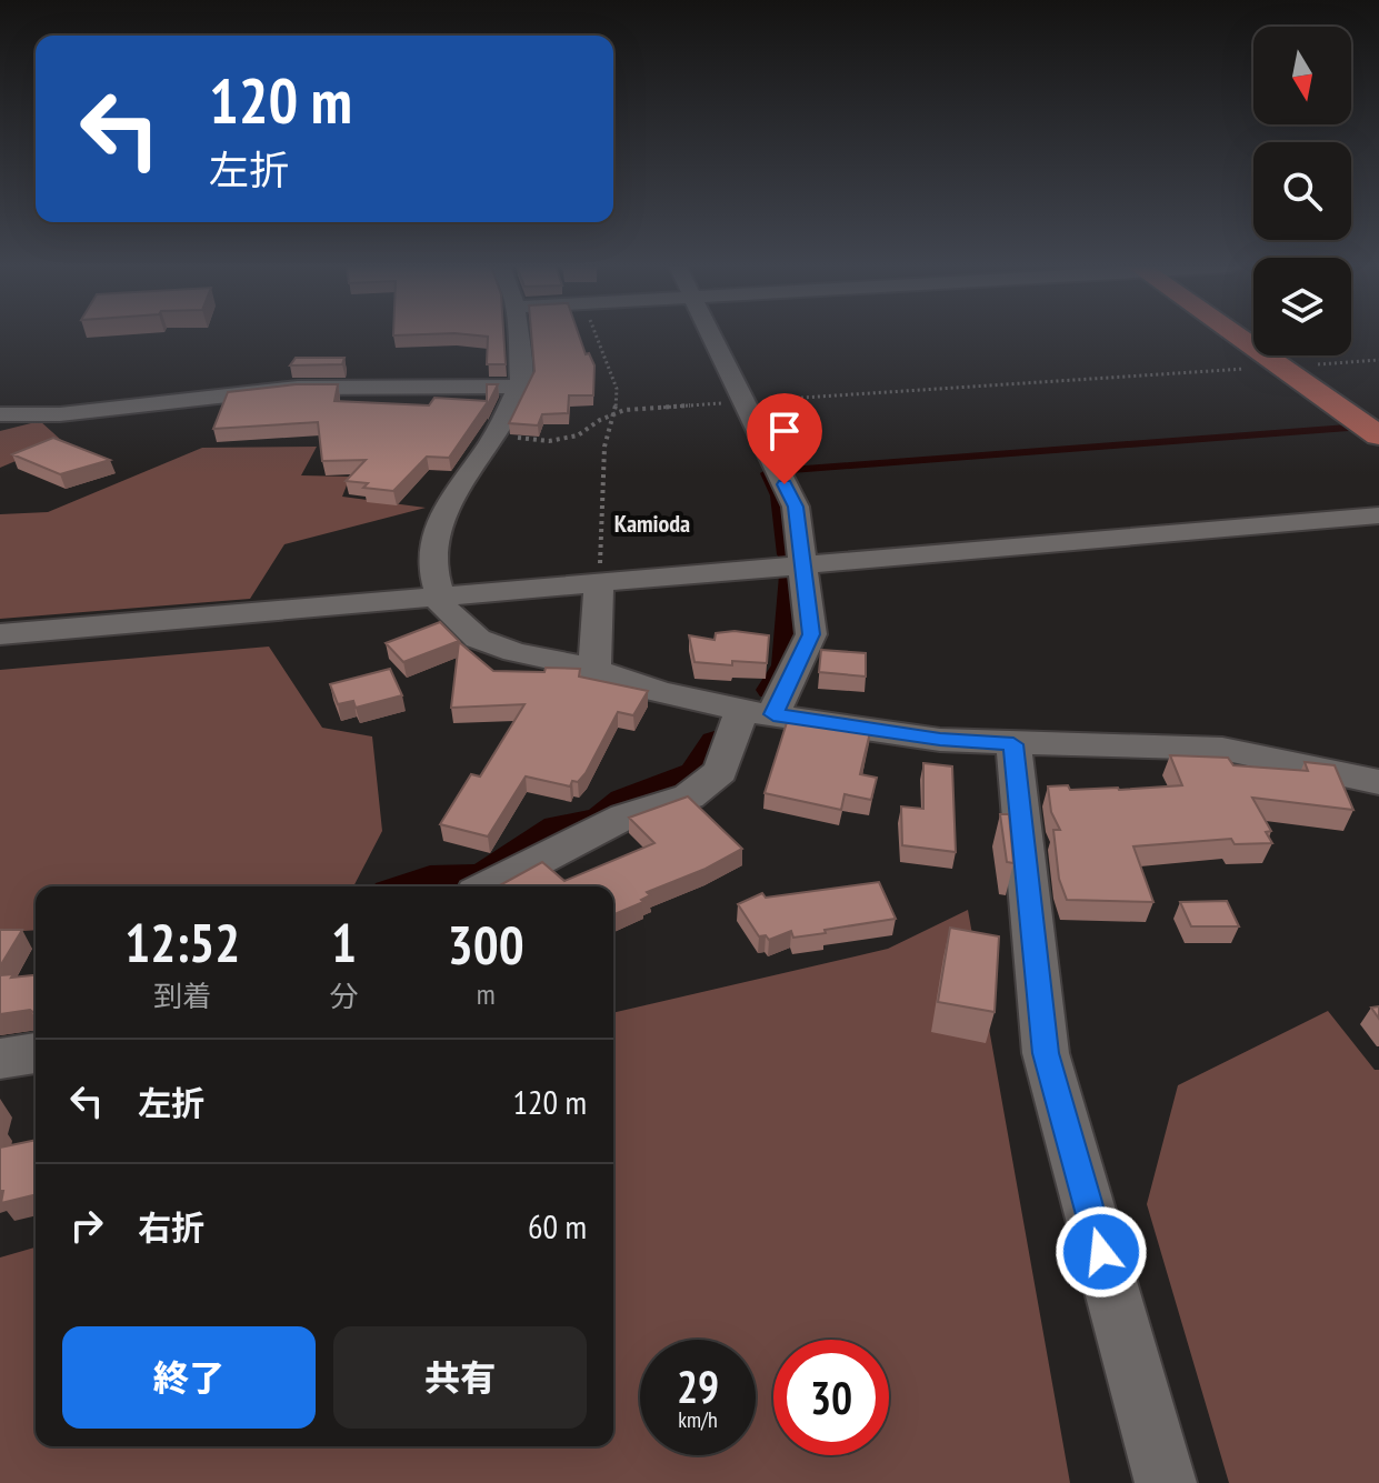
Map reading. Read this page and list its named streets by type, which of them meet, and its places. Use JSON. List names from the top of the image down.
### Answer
{
  "districts": ["Kamioda"],
  "north": "bottom",
  "page": {
    "turn": ["120 m", "左折"],
    "eta": [
      "12:52",
      "到着",
      "1",
      "分",
      "300",
      "m"
    ],
    "list": [
      {
        "name": "左折",
        "value": "120 m"
      },
      {
        "name": "右折",
        "value": "60 m"
      }
    ],
    "buttons": ["終了", "共有"],
    "speed": "29 km/h",
    "limit": "30"
  }
}
